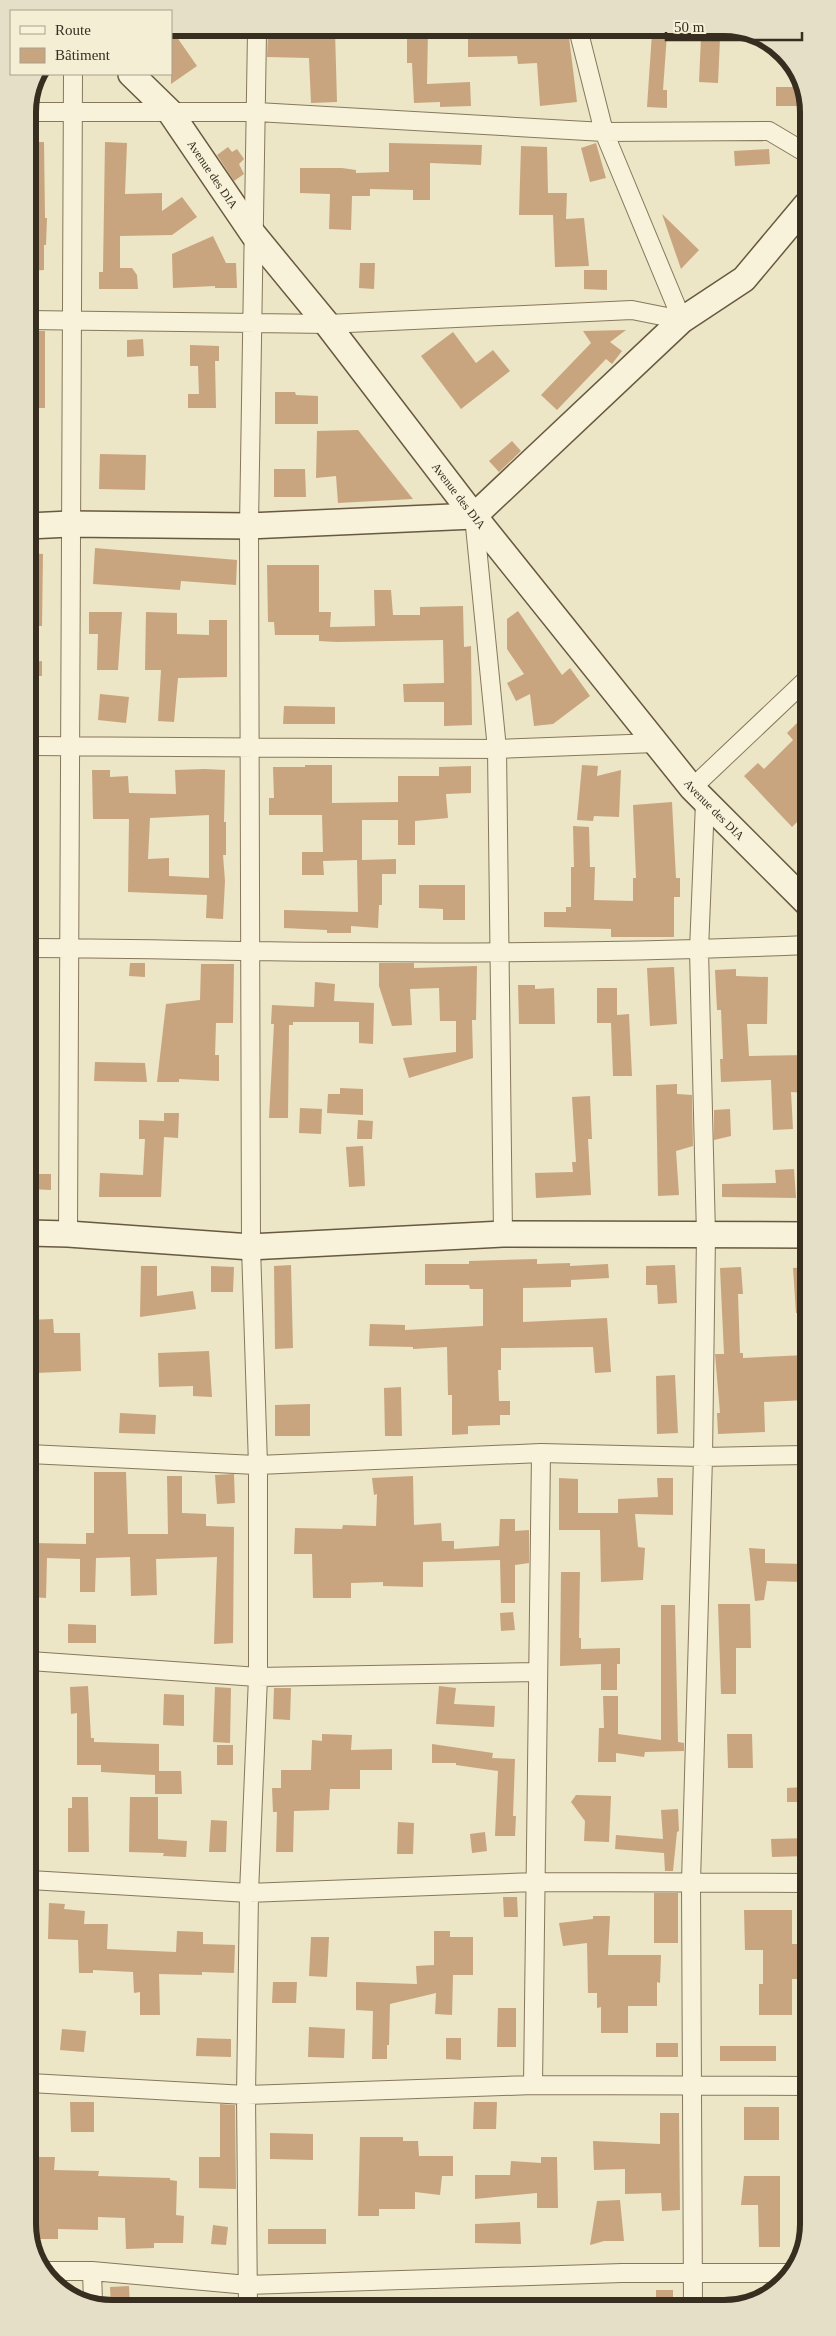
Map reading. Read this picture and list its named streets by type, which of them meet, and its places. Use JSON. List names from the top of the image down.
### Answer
{
  "streets": {
    "street": ["Avenue des DIA"]
  },
  "legend": ["Route", "Bâtiment"],
  "scale_bar": "50 m"
}
